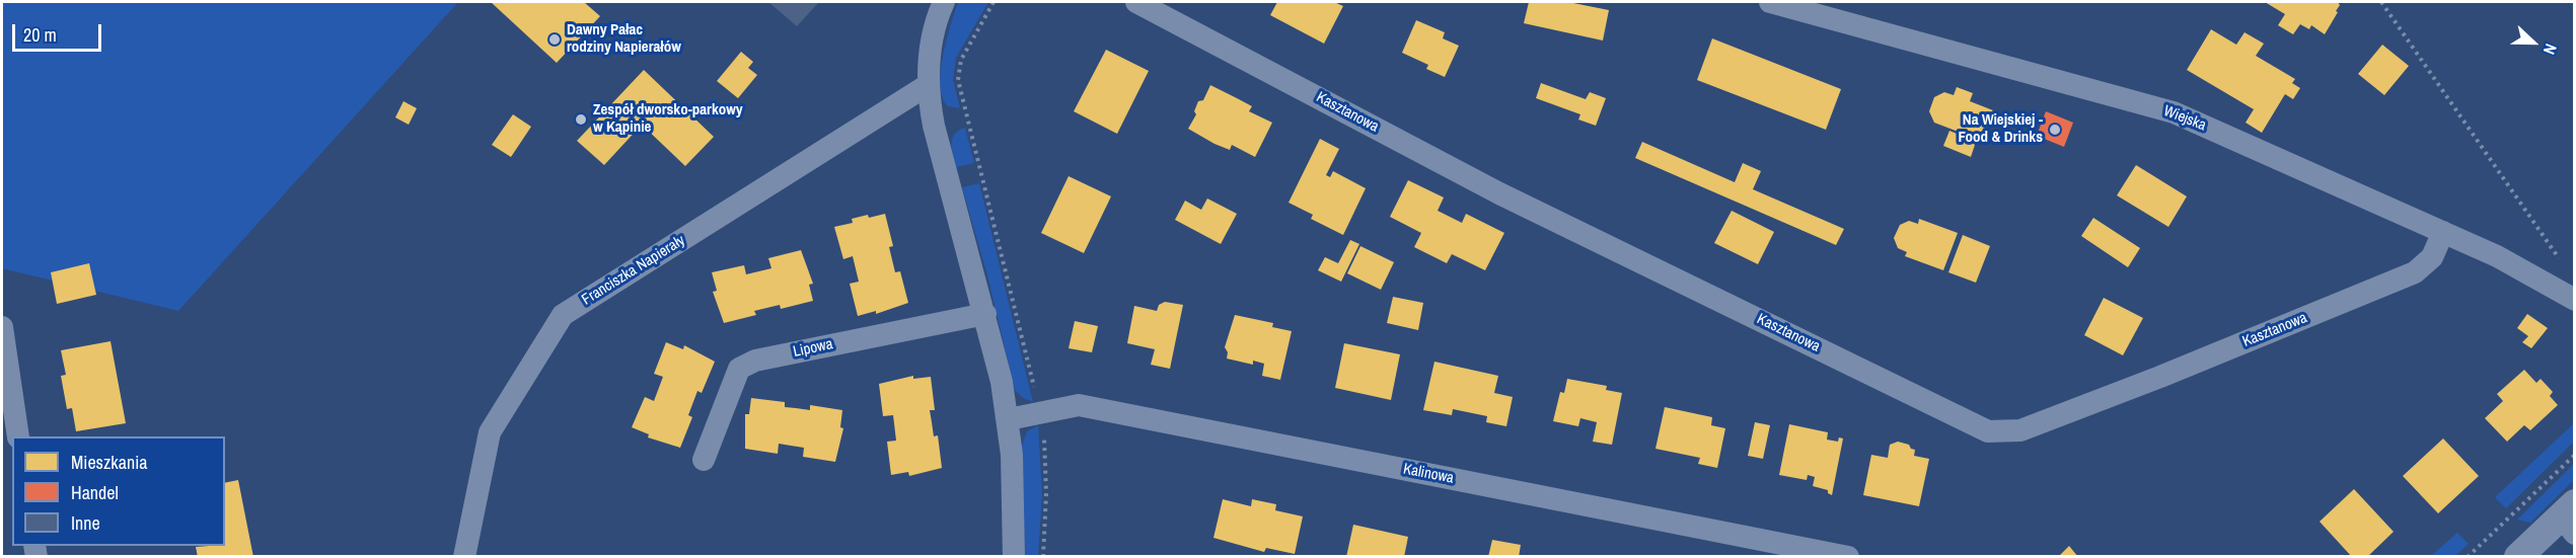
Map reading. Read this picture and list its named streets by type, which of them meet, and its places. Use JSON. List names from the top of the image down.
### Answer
{
  "streets": {
    "street": [
      "Kasztanowa",
      "Wiejska",
      "Franciszka Napierały",
      "Lipowa",
      "Kalinowa"
    ]
  },
  "crossings": [
    ["Kasztanowa", "Wiejska"]
  ],
  "places": ["Dawny Pałac rodziny Napierałów", "Zespół dworsko-parkowy w Kąpinie", "Na Wiejskiej - Food & Drinks"],
  "legend": ["Mieszkania", "Handel", "Inne"],
  "scale_bar": "20 m",
  "north": "right"
}
